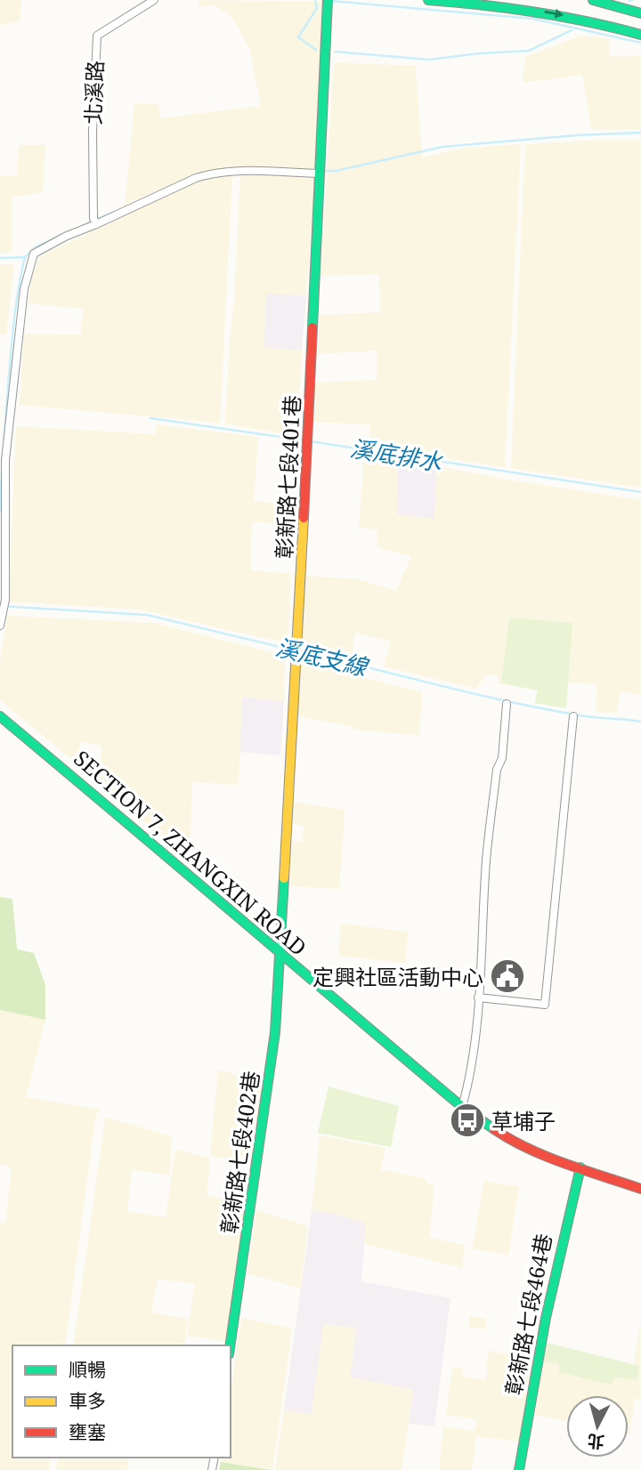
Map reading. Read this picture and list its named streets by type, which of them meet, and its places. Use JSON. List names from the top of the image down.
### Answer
{
  "streets": {
    "street": [
      "北溪路",
      "彰新路七段401巷",
      "SECTION 7, ZHANGXIN ROAD",
      "彰新路七段402巷",
      "彰新路七段464巷"
    ]
  },
  "crossings": [
    ["彰新路七段401巷", "SECTION 7, ZHANGXIN ROAD"],
    ["彰新路七段401巷", "彰新路七段402巷"],
    ["SECTION 7, ZHANGXIN ROAD", "彰新路七段402巷"],
    ["SECTION 7, ZHANGXIN ROAD", "彰新路七段464巷"]
  ],
  "water": ["溪底排水", "溪底支線"],
  "places": {
    "public building": ["定興社區活動中心"],
    "bus stop": ["草埔子"]
  },
  "legend": ["順暢", "車多", "壅塞"],
  "north": "bottom"
}
